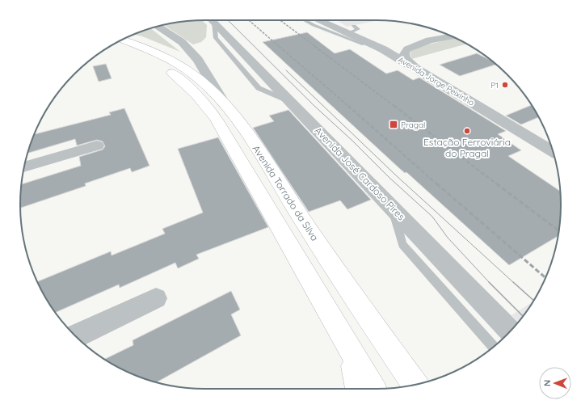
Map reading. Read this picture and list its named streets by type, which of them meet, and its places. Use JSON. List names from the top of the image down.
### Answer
{
  "streets": {
    "main road": ["Avenida Torrado da Silva"],
    "street": ["Avenida Jorge Peixinho", "Avenida José Cardoso Pires"]
  },
  "places": {
    "other": ["P1", "Estação Ferroviária do Pragal"],
    "transit": ["Pragal"]
  },
  "north": "left"
}
